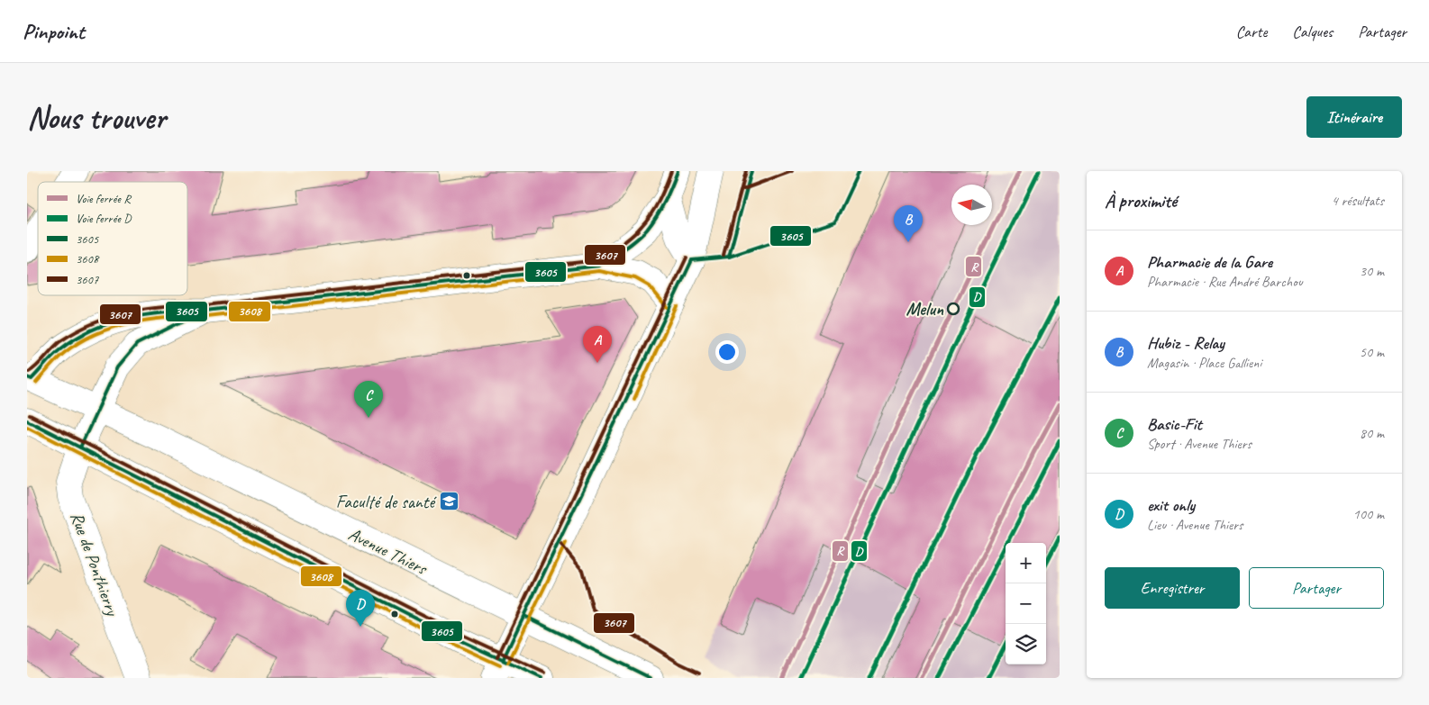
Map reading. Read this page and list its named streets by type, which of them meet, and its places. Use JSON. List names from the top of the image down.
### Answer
{
  "streets": {
    "street": ["Avenue Thiers", "Rue de Ponthierry"]
  },
  "crossings": [
    ["Avenue Thiers", "Rue de Ponthierry"]
  ],
  "places": {
    "other": ["Melun"],
    "school or university": ["Faculté de santé"]
  },
  "lines": [
    "rail line R",
    "rail line D",
    "transit line 3605",
    "transit line 3607",
    "transit line 3608"
  ],
  "legend": [
    "Voie ferrée R",
    "Voie ferrée D",
    "3605",
    "3608",
    "3607"
  ],
  "north": "left",
  "page": {
    "header": "Pinpoint",
    "nav": ["Carte", "Calques", "Partager"],
    "buttons": [
      "Itinéraire",
      ["Enregistrer", "Partager"]
    ],
    "title": "Nous trouver",
    "heading": ["À proximité", "4 résultats"],
    "pins": [
      "B",
      "A",
      "C",
      "D"
    ],
    "list": [
      {
        "mark": "A",
        "name": "Pharmacie de la Gare",
        "note": "Pharmacie · Rue André Barchou",
        "value": "30 m"
      },
      {
        "mark": "B",
        "name": "Hubiz - Relay",
        "note": "Magasin · Place Gallieni",
        "value": "50 m"
      },
      {
        "mark": "C",
        "name": "Basic-Fit",
        "note": "Sport · Avenue Thiers",
        "value": "80 m"
      },
      {
        "mark": "D",
        "name": "exit only",
        "note": "Lieu · Avenue Thiers",
        "value": "100 m"
      }
    ],
    "map_buttons": ["+", "−"]
  }
}
